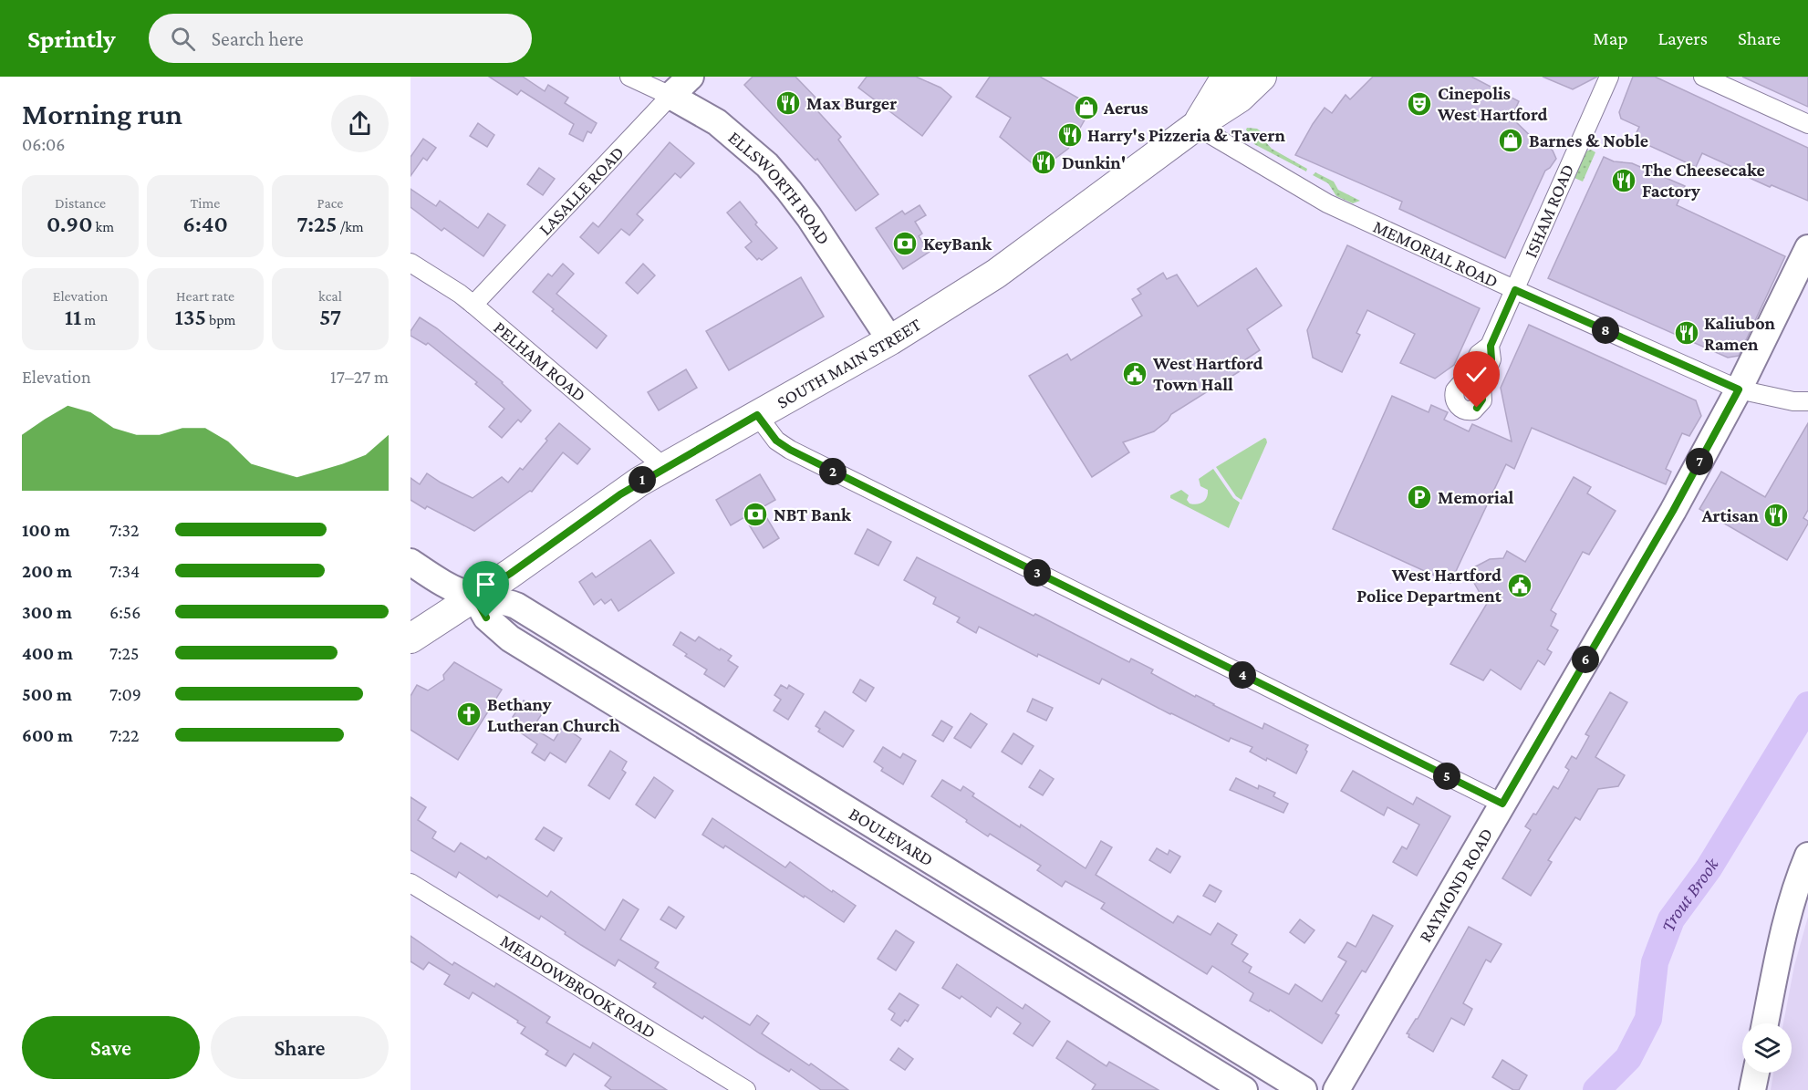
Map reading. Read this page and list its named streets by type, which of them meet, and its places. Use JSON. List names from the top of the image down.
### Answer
{
  "streets": {
    "main road": [
      "ELLSWORTH ROAD",
      "LASALLE ROAD",
      "SOUTH MAIN STREET",
      "BOULEVARD",
      "RAYMOND ROAD"
    ],
    "street": [
      "ISHAM ROAD",
      "MEMORIAL ROAD",
      "PELHAM ROAD",
      "MEADOWBROOK ROAD"
    ]
  },
  "crossings": [
    ["ELLSWORTH ROAD", "LASALLE ROAD"],
    ["ELLSWORTH ROAD", "SOUTH MAIN STREET"],
    ["LASALLE ROAD", "PELHAM ROAD"],
    ["ISHAM ROAD", "MEMORIAL ROAD"],
    ["MEMORIAL ROAD", "SOUTH MAIN STREET"],
    ["MEMORIAL ROAD", "RAYMOND ROAD"],
    ["PELHAM ROAD", "SOUTH MAIN STREET"],
    ["SOUTH MAIN STREET", "BOULEVARD"]
  ],
  "water": ["Trout Brook"],
  "places": {
    "restaurant": [
      "Max Burger",
      "Harry's Pizzeria & Tavern",
      "Dunkin'",
      "The Cheesecake Factory",
      "Kaliubon Ramen",
      "Artisan"
    ],
    "theatre": ["Cinepolis West Hartford"],
    "shop": ["Aerus", "Barnes & Noble"],
    "bank": ["KeyBank", "NBT Bank"],
    "public building": ["West Hartford Town Hall", "West Hartford Police Department"],
    "parking": ["Memorial"],
    "church": ["Bethany Lutheran Church"]
  },
  "page": {
    "header": "Sprintly",
    "search": "Search here",
    "nav": ["Map", "Layers", "Share"],
    "heading": ["Morning run", "06:06"],
    "stats": [
      ["Distance", "0.90 km"],
      ["Time", "6:40"],
      ["Pace", "7:25 /km"],
      ["Elevation", "11 m"],
      ["Heart rate", "135 bpm"],
      ["kcal", "57"]
    ],
    "pins": [
      "8",
      "7",
      "2",
      "1",
      "3",
      "6",
      "4",
      "5"
    ],
    "chart": ["Elevation", "17–27 m"],
    "list": [
      {
        "name": "100 m",
        "note": "7:32"
      },
      {
        "name": "200 m",
        "note": "7:34"
      },
      {
        "name": "300 m",
        "note": "6:56"
      },
      {
        "name": "400 m",
        "note": "7:25"
      },
      {
        "name": "500 m",
        "note": "7:09"
      },
      {
        "name": "600 m",
        "note": "7:22"
      }
    ],
    "buttons": ["Save", "Share"]
  }
}
